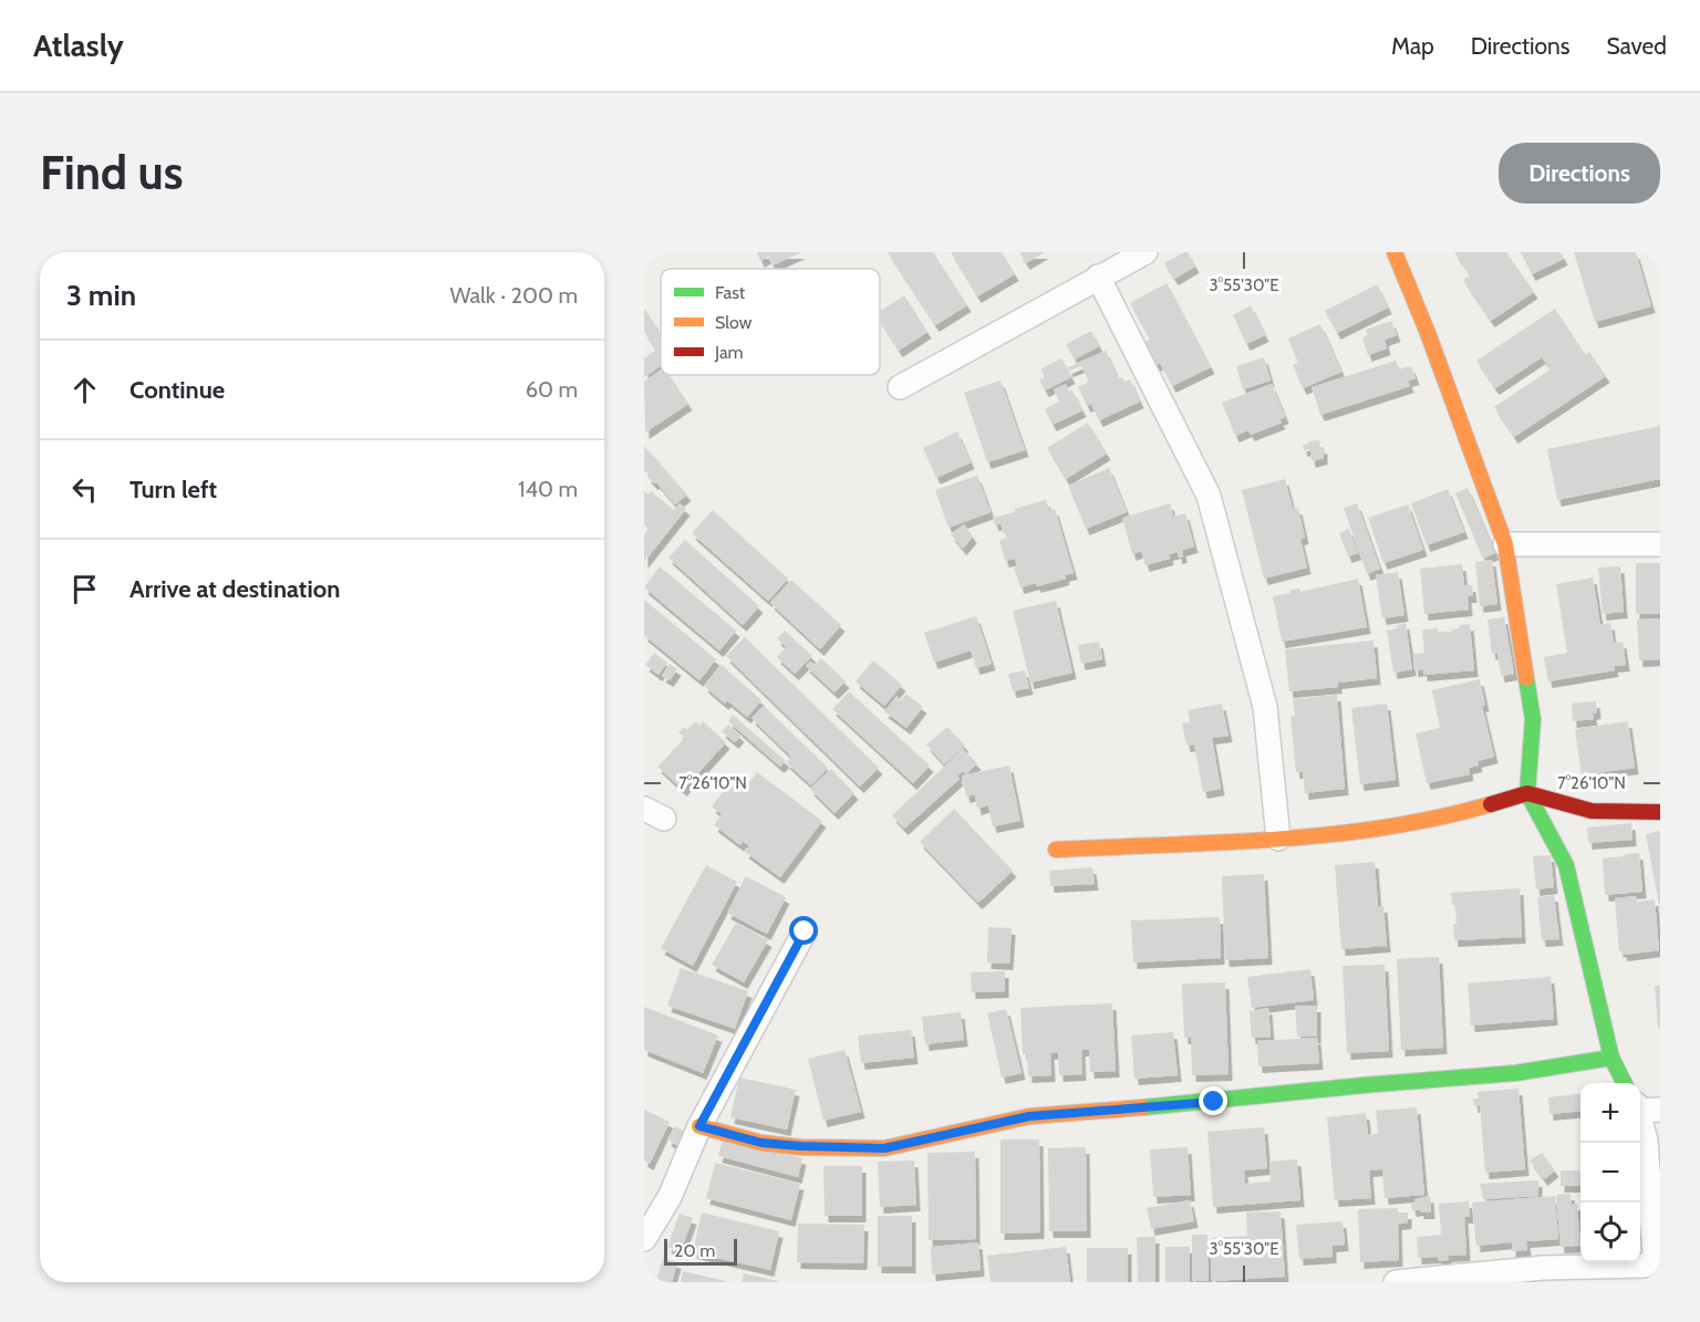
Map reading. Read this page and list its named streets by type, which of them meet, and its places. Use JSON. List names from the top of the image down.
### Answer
{
  "legend": ["Fast", "Slow", "Jam"],
  "scale_bar": "20 m",
  "page": {
    "header": "Atlasly",
    "nav": ["Map", "Directions", "Saved"],
    "buttons": "Directions",
    "title": "Find us",
    "heading": ["3 min", "Walk · 200 m"],
    "list": [
      ["Continue", "60 m"],
      ["Turn left", "140 m"],
      "Arrive at destination"
    ],
    "map_buttons": ["+", "−"],
    "scale": "20 m"
  },
  "coordinates": ["3°55'30\"E", "7°26'10\"N"]
}
